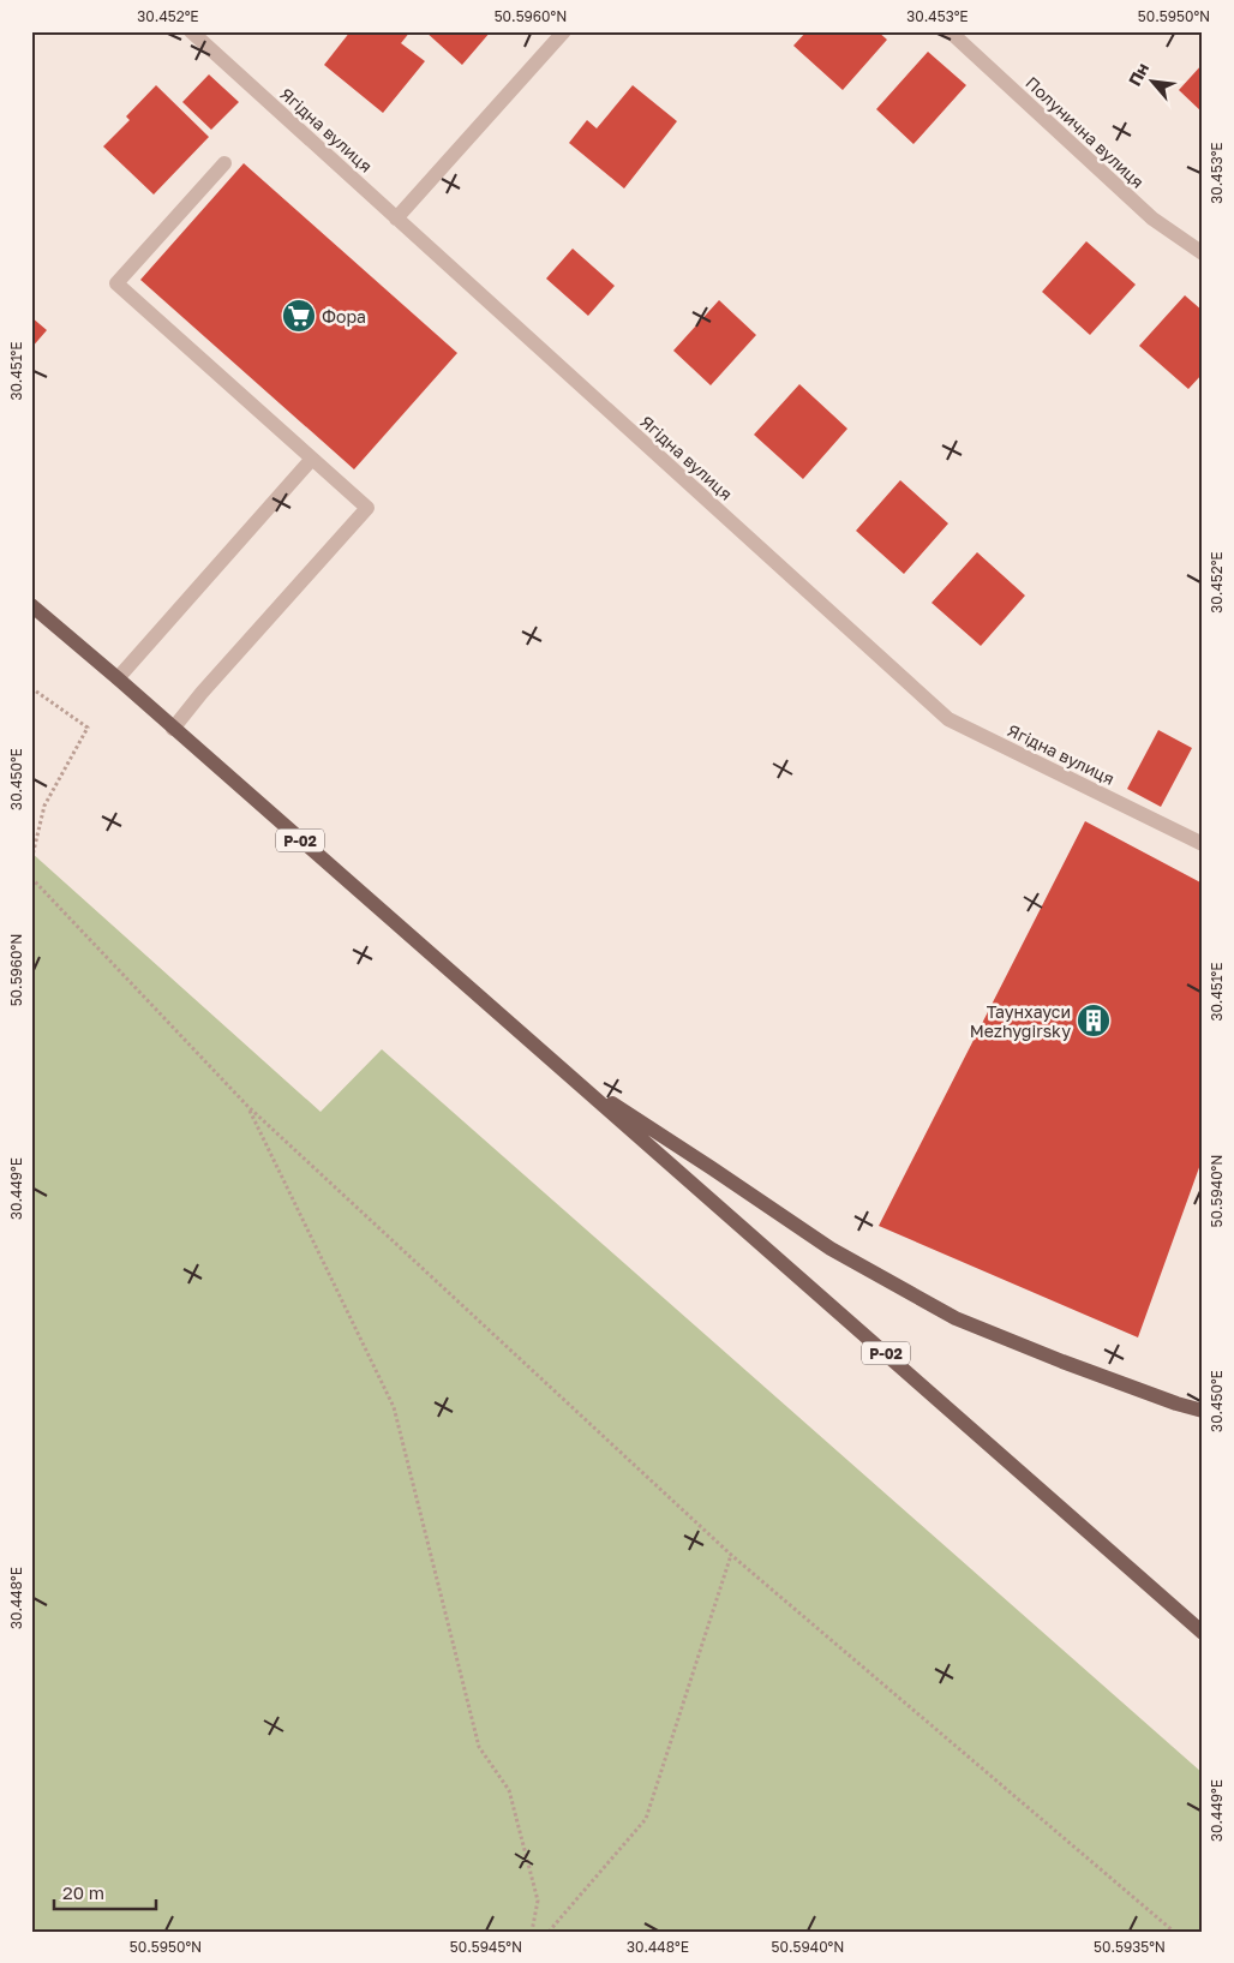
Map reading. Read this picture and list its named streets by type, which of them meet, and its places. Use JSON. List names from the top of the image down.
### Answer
{
  "streets": {
    "main road": ["Р-02"],
    "street": ["Ягідна вулиця", "Полунична вулиця"]
  },
  "places": {
    "supermarket": ["Фора"],
    "building": ["Таунхауси Mezhygirsky"]
  },
  "scale_bar": "20 m",
  "north": "top left",
  "coordinates": [
    "30.452°E",
    "50.5960°N",
    "30.453°E",
    "50.5950°N",
    "30.451°E",
    "30.450°E",
    "30.449°E",
    "50.5940°N",
    "30.448°E",
    "50.5945°N",
    "50.5935°N"
  ]
}
